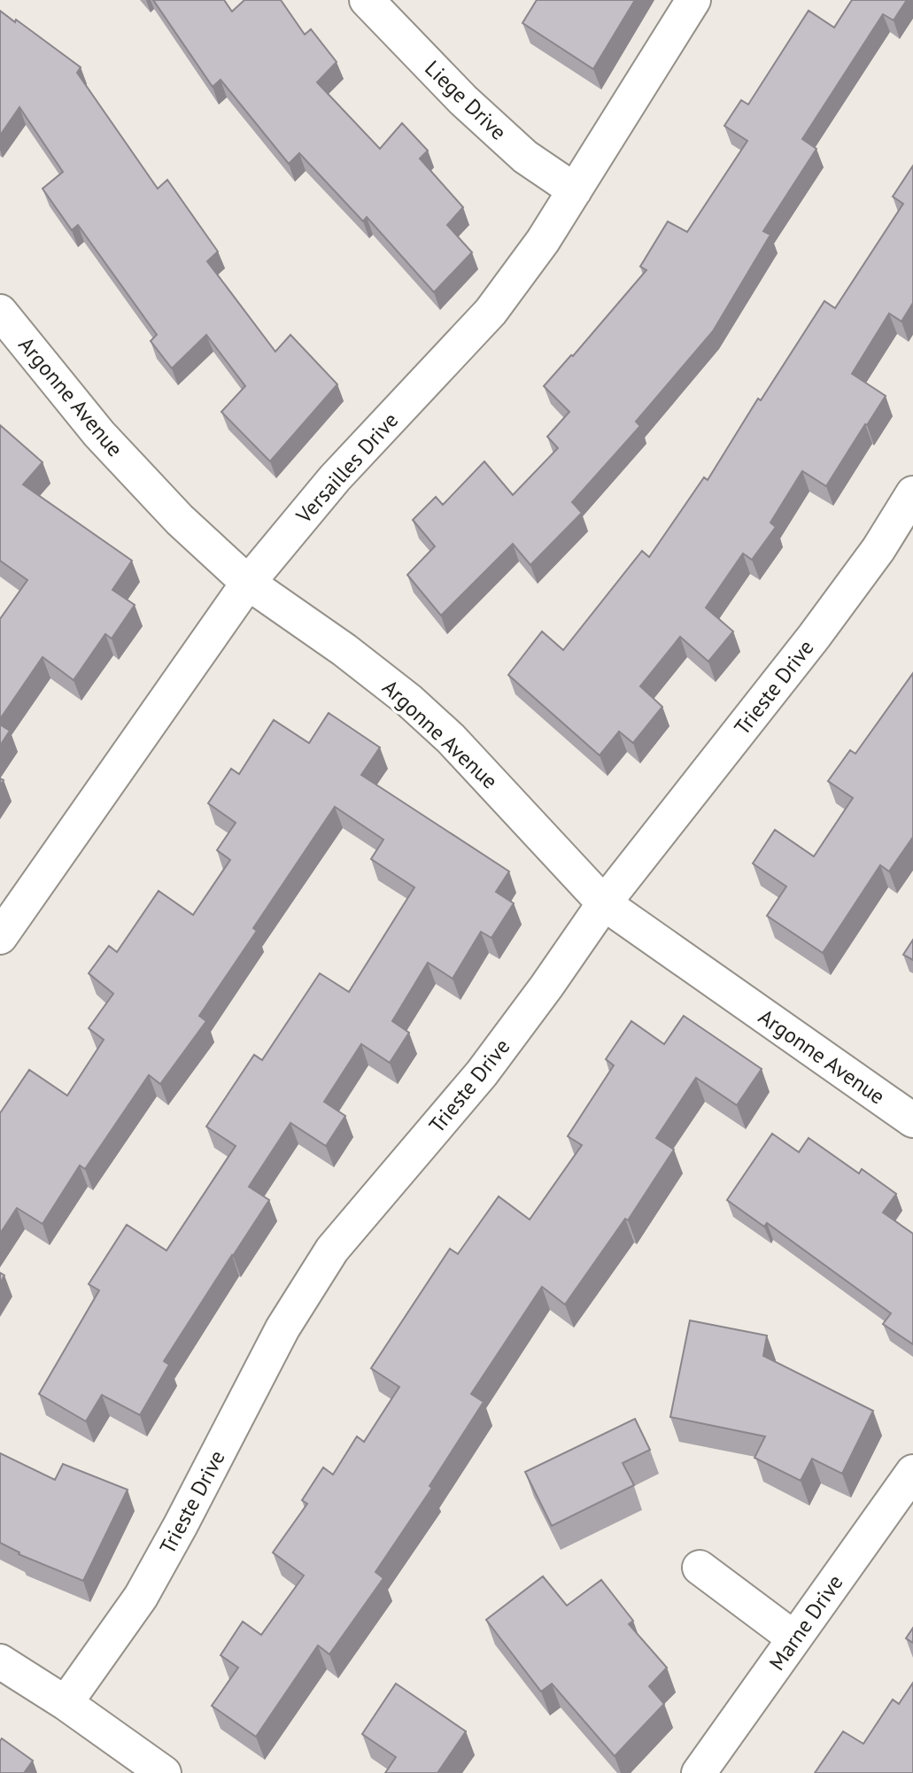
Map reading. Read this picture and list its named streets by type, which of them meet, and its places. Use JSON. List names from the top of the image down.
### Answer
{
  "streets": {
    "street": [
      "Liege Drive",
      "Argonne Avenue",
      "Versailles Drive",
      "Trieste Drive",
      "Marne Drive"
    ]
  },
  "crossings": [
    ["Liege Drive", "Versailles Drive"],
    ["Argonne Avenue", "Versailles Drive"],
    ["Argonne Avenue", "Trieste Drive"]
  ]
}
